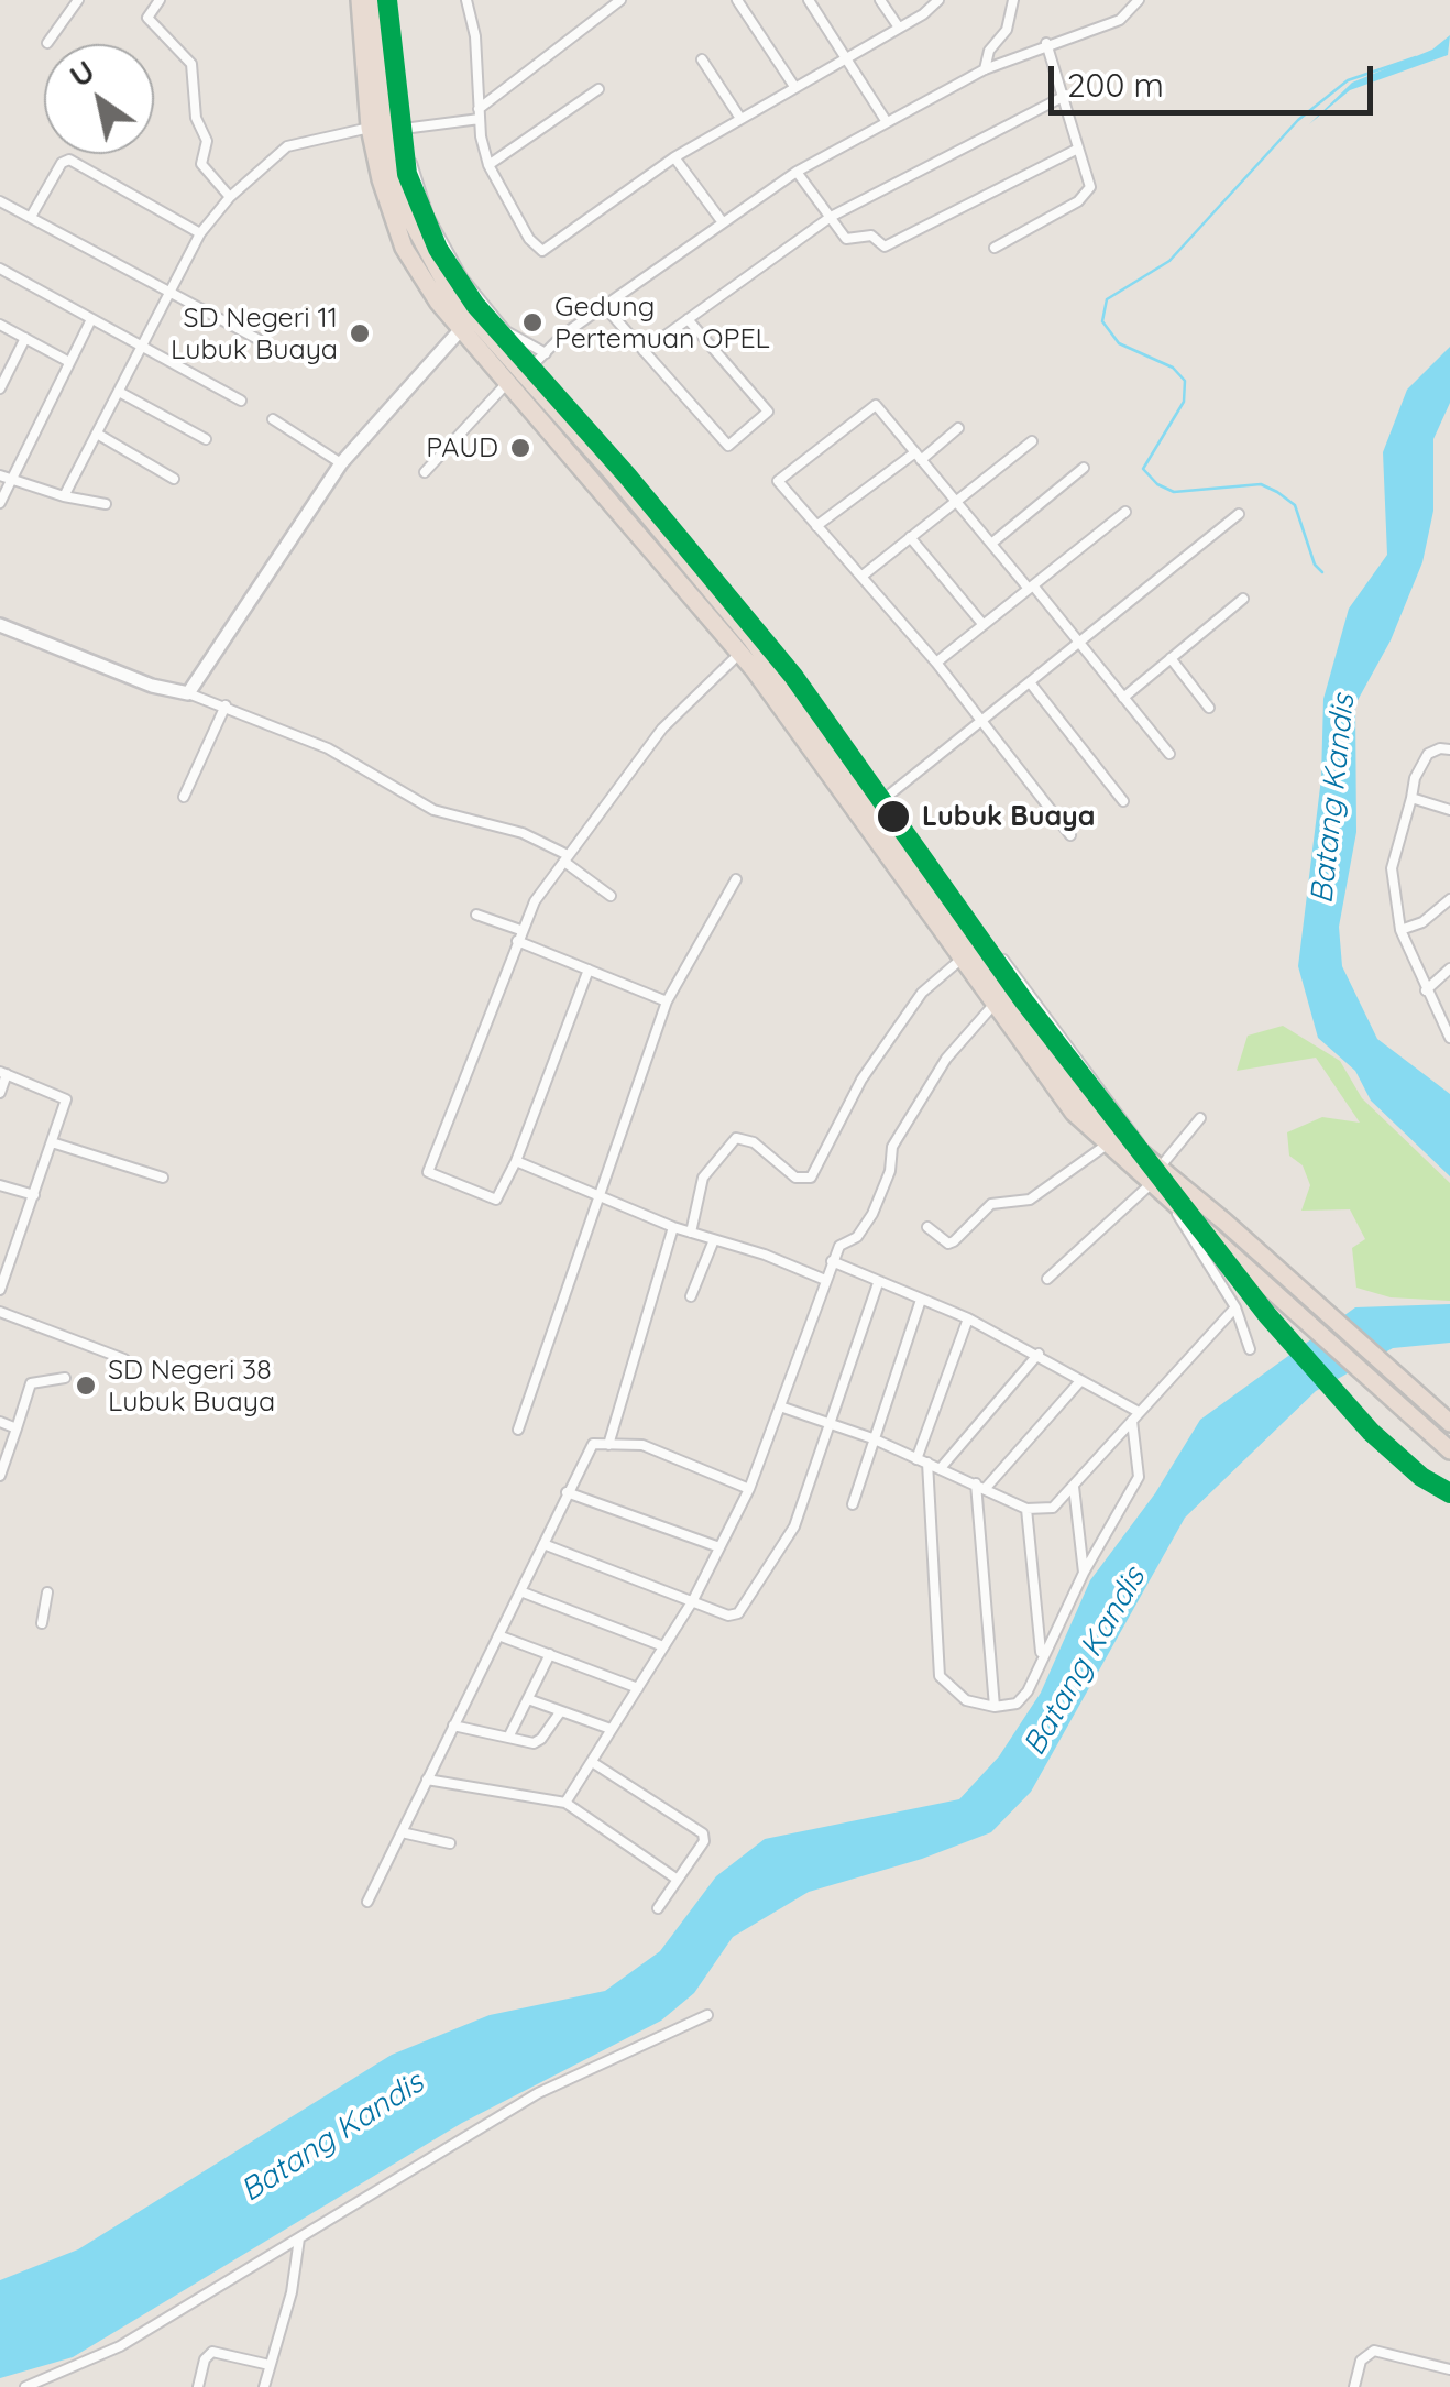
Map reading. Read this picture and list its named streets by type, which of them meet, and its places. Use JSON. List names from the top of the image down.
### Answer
{
  "water": ["Batang Kandis"],
  "places": [
    "Gedung Pertemuan OPEL",
    "SD Negeri 11 Lubuk Buaya",
    "PAUD",
    "Lubuk Buaya",
    "SD Negeri 38 Lubuk Buaya"
  ],
  "scale_bar": "200 m",
  "north": "top left"
}
